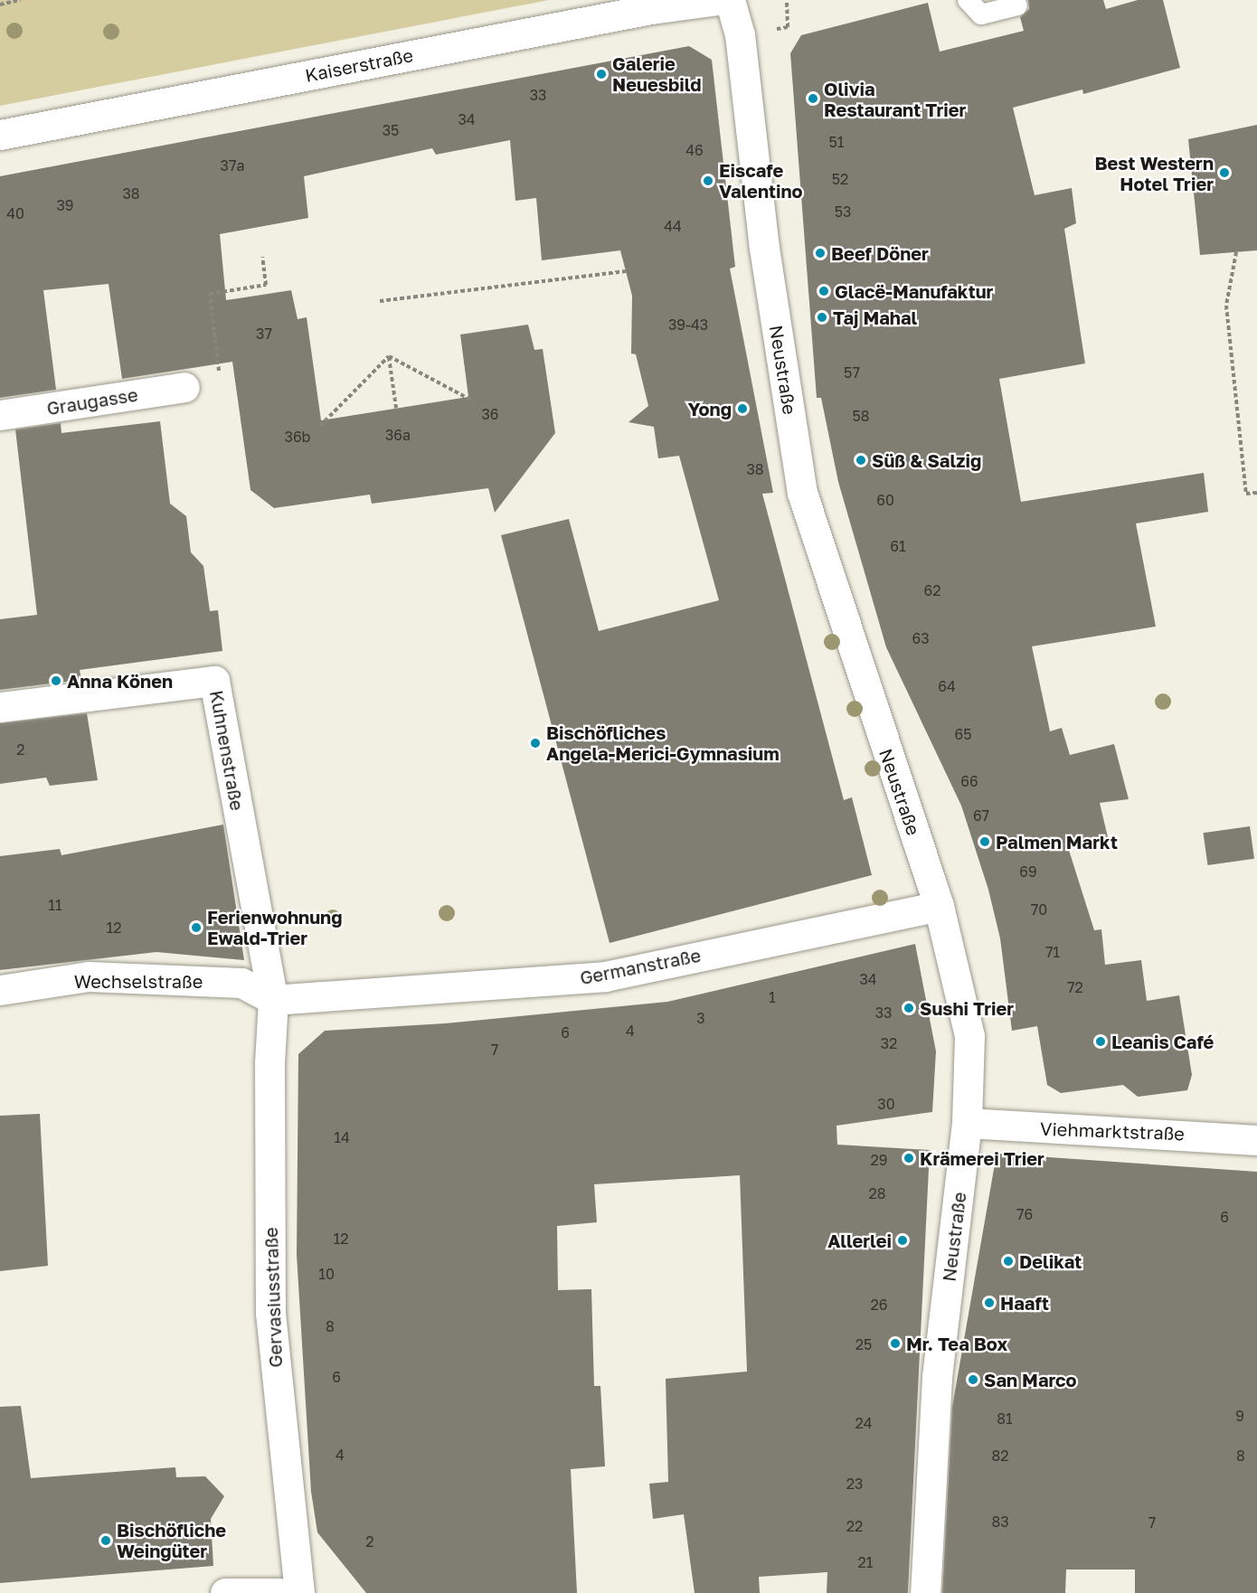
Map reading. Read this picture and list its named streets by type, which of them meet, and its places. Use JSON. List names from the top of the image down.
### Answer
{
  "streets": {
    "street": [
      "Kaiserstraße",
      "Neustraße",
      "Graugasse",
      "Kuhnenstraße",
      "Germanstraße",
      "Wechselstraße",
      "Viehmarktstraße",
      "Gervasiusstraße"
    ]
  },
  "crossings": [
    ["Neustraße", "Germanstraße"],
    ["Neustraße", "Viehmarktstraße"],
    ["Kuhnenstraße", "Germanstraße"],
    ["Kuhnenstraße", "Wechselstraße"],
    ["Kuhnenstraße", "Gervasiusstraße"],
    ["Germanstraße", "Wechselstraße"],
    ["Germanstraße", "Gervasiusstraße"],
    ["Wechselstraße", "Gervasiusstraße"]
  ],
  "places": [
    "Galerie Neuesbild",
    "Olivia Restaurant Trier",
    "Best Western Hotel Trier",
    "Eiscafe Valentino",
    "Beef Döner",
    "Glacë-Manufaktur",
    "Taj Mahal",
    "Yong",
    "Süß & Salzig",
    "Anna Könen",
    "Bischöfliches Angela-Merici-Gymnasium",
    "Palmen Markt",
    "Ferienwohnung Ewald-Trier",
    "Sushi Trier",
    "Leanis Café",
    "Krämerei Trier",
    "Allerlei",
    "Delikat",
    "Haaft",
    "Mr. Tea Box",
    "San Marco",
    "Bischöfliche Weingüter"
  ],
  "house_numbers": [
    "33",
    "34",
    "35",
    "51",
    "46",
    "37a",
    "52",
    "38",
    "39",
    "53",
    "40",
    "44",
    "39-43",
    "37",
    "57",
    "36",
    "58",
    "36a",
    "36b",
    "38",
    "60",
    "61",
    "62",
    "63",
    "64",
    "65",
    "2",
    "66",
    "67",
    "69",
    "11",
    "70",
    "12",
    "71",
    "34",
    "72",
    "1",
    "33",
    "3",
    "4",
    "6",
    "32",
    "7",
    "30",
    "14",
    "29",
    "28",
    "76",
    "6",
    "12",
    "10",
    "26",
    "8",
    "25",
    "6",
    "9",
    "81",
    "24",
    "4",
    "82",
    "8",
    "23",
    "83",
    "7",
    "22",
    "2",
    "21"
  ]
}
